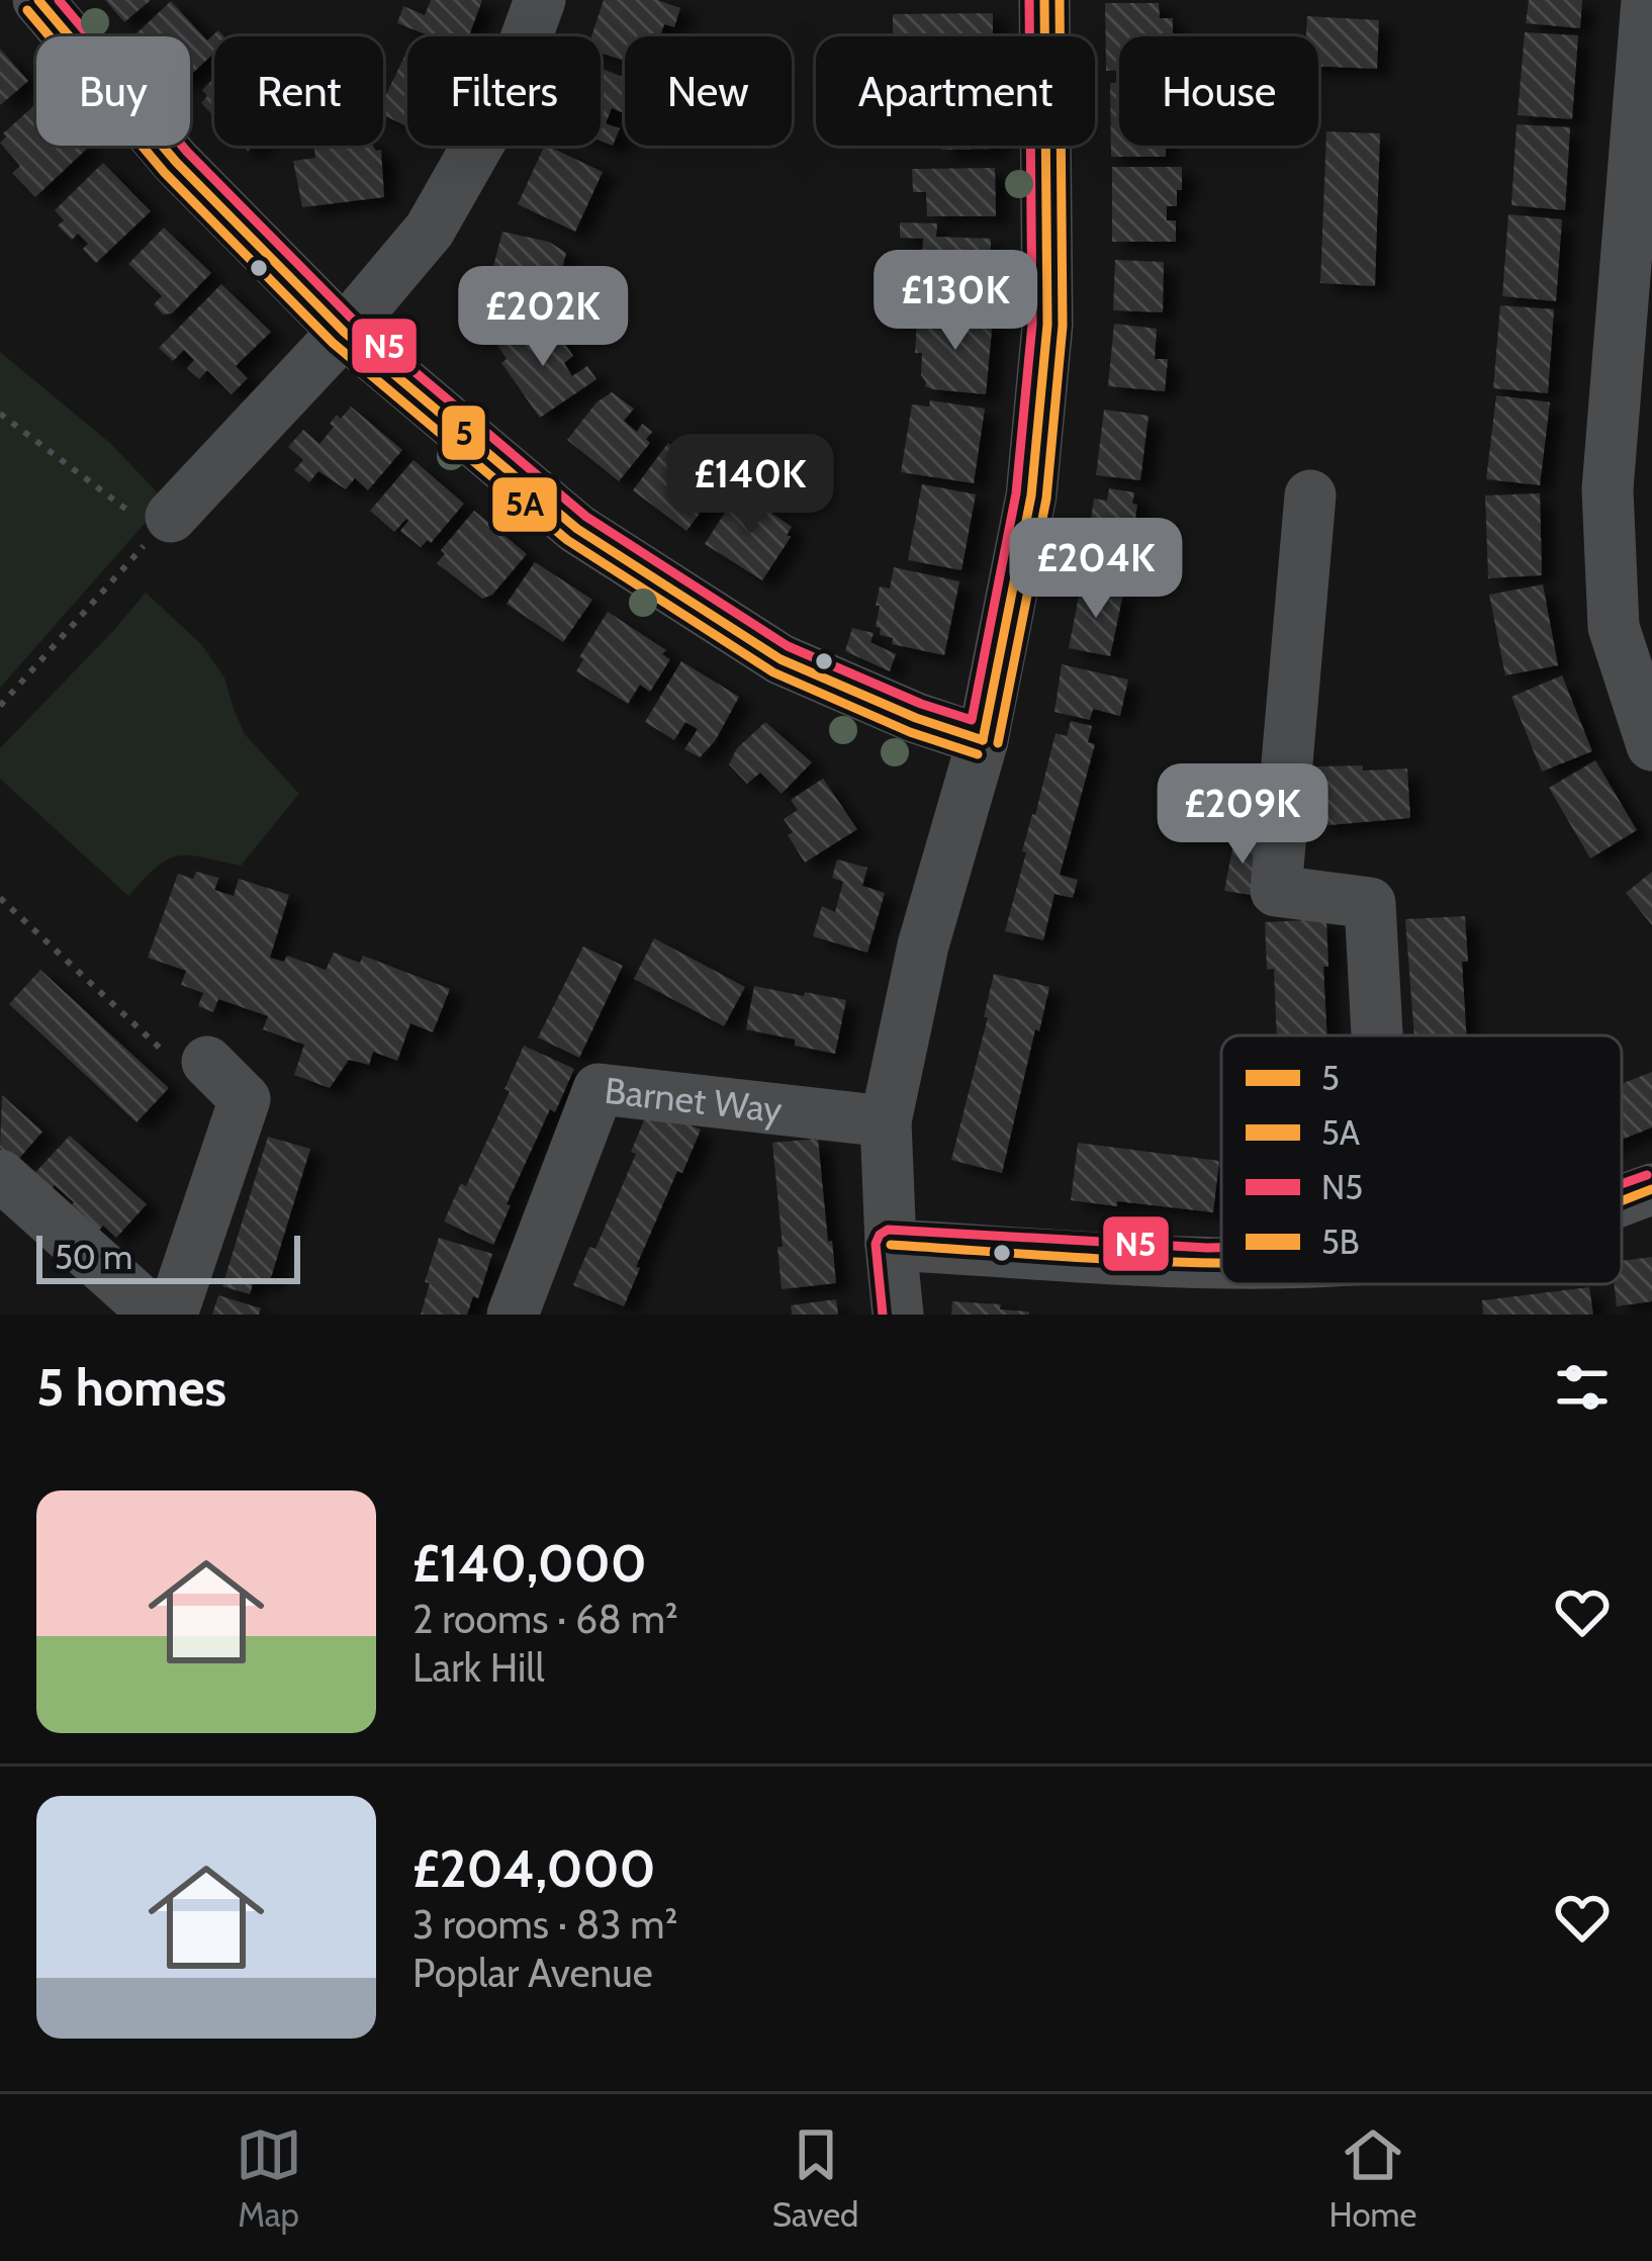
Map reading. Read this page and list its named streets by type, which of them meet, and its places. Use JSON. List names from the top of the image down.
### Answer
{
  "streets": {
    "street": ["Barnet Way"]
  },
  "lines": [
    "transit line 5",
    "transit line 5A",
    "transit line N5",
    "transit line 5B"
  ],
  "legend": [
    "5",
    "5A",
    "N5",
    "5B"
  ],
  "scale_bar": "50 m",
  "page": {
    "chip": [
      "Buy",
      "Rent",
      "Filters",
      "New",
      "Apartment",
      "House"
    ],
    "price": [
      "£130K",
      "£202K",
      "£140K",
      "£204K",
      "£209K"
    ],
    "scale": "50 m",
    "heading": "5 homes",
    "list": [
      {
        "name": "£140,000",
        "note": "2 rooms · 68 m² · Lark Hill"
      },
      {
        "name": "£204,000",
        "note": "3 rooms · 83 m² · Poplar Avenue"
      }
    ],
    "tabs": ["Map", "Saved", "Home"]
  }
}
